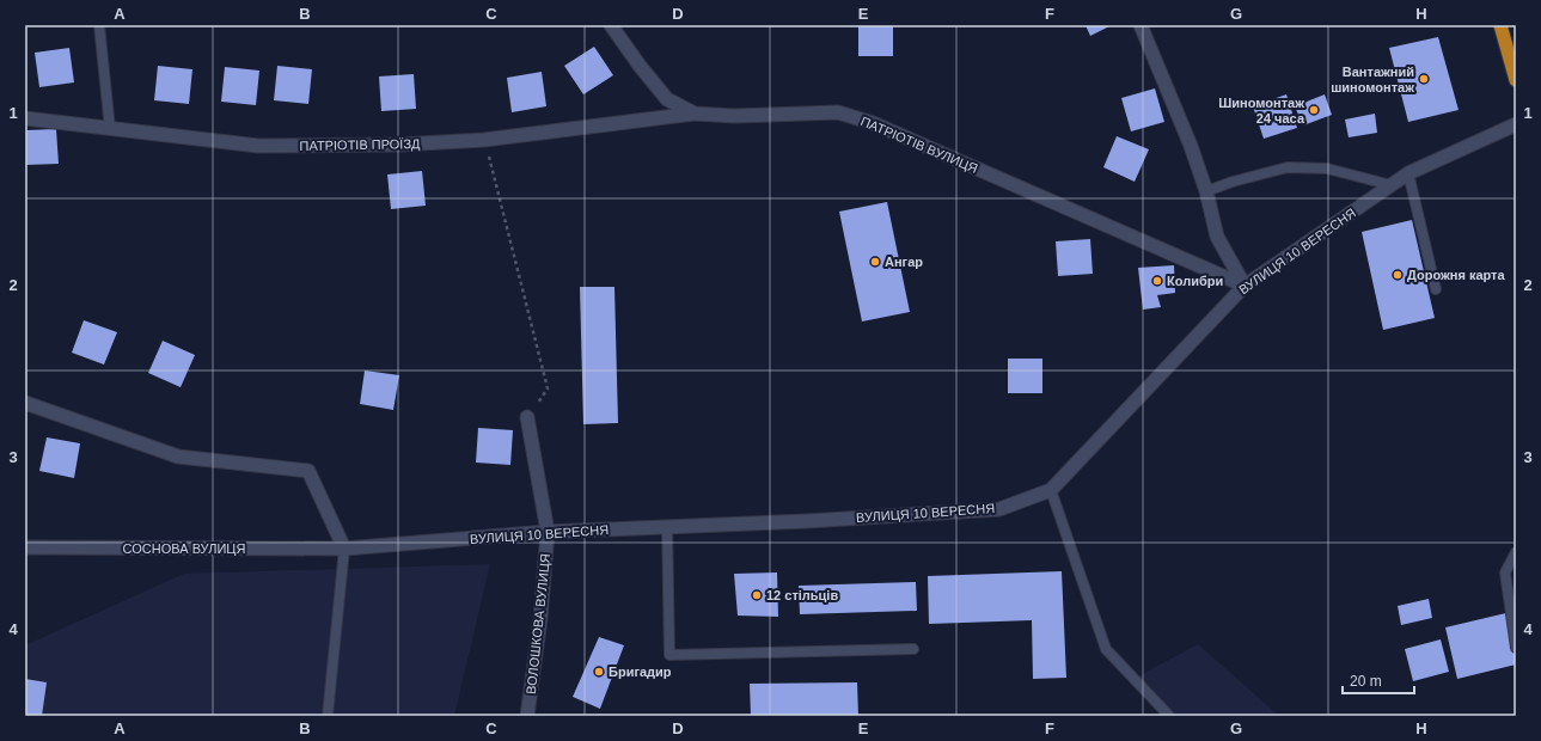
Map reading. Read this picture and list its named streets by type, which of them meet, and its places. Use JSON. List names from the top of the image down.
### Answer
{
  "streets": {
    "street": [
      "ПАТРІОТІВ ПРОЇЗД",
      "ПАТРІОТІВ ВУЛИЦЯ",
      "ВУЛИЦЯ 10 ВЕРЕСНЯ",
      "СОСНОВА ВУЛИЦЯ",
      "ВОЛОШКОВА ВУЛИЦЯ"
    ]
  },
  "crossings": [
    ["ПАТРІОТІВ ПРОЇЗД", "ПАТРІОТІВ ВУЛИЦЯ"],
    ["ПАТРІОТІВ ВУЛИЦЯ", "ВУЛИЦЯ 10 ВЕРЕСНЯ"],
    ["ВУЛИЦЯ 10 ВЕРЕСНЯ", "СОСНОВА ВУЛИЦЯ"],
    ["ВУЛИЦЯ 10 ВЕРЕСНЯ", "ВОЛОШКОВА ВУЛИЦЯ"]
  ],
  "places": [
    "Вантажний шиномонтаж",
    "Шиномонтаж 24 часа",
    "Ангар",
    "Дорожня карта",
    "Колибри",
    "12 стільців",
    "Бригадир"
  ],
  "scale_bar": "20 m",
  "grid": {
    "columns": [
      "A",
      "B",
      "C",
      "D",
      "E",
      "F",
      "G",
      "H"
    ],
    "rows": [
      "1",
      "2",
      "3",
      "4"
    ]
  }
}
